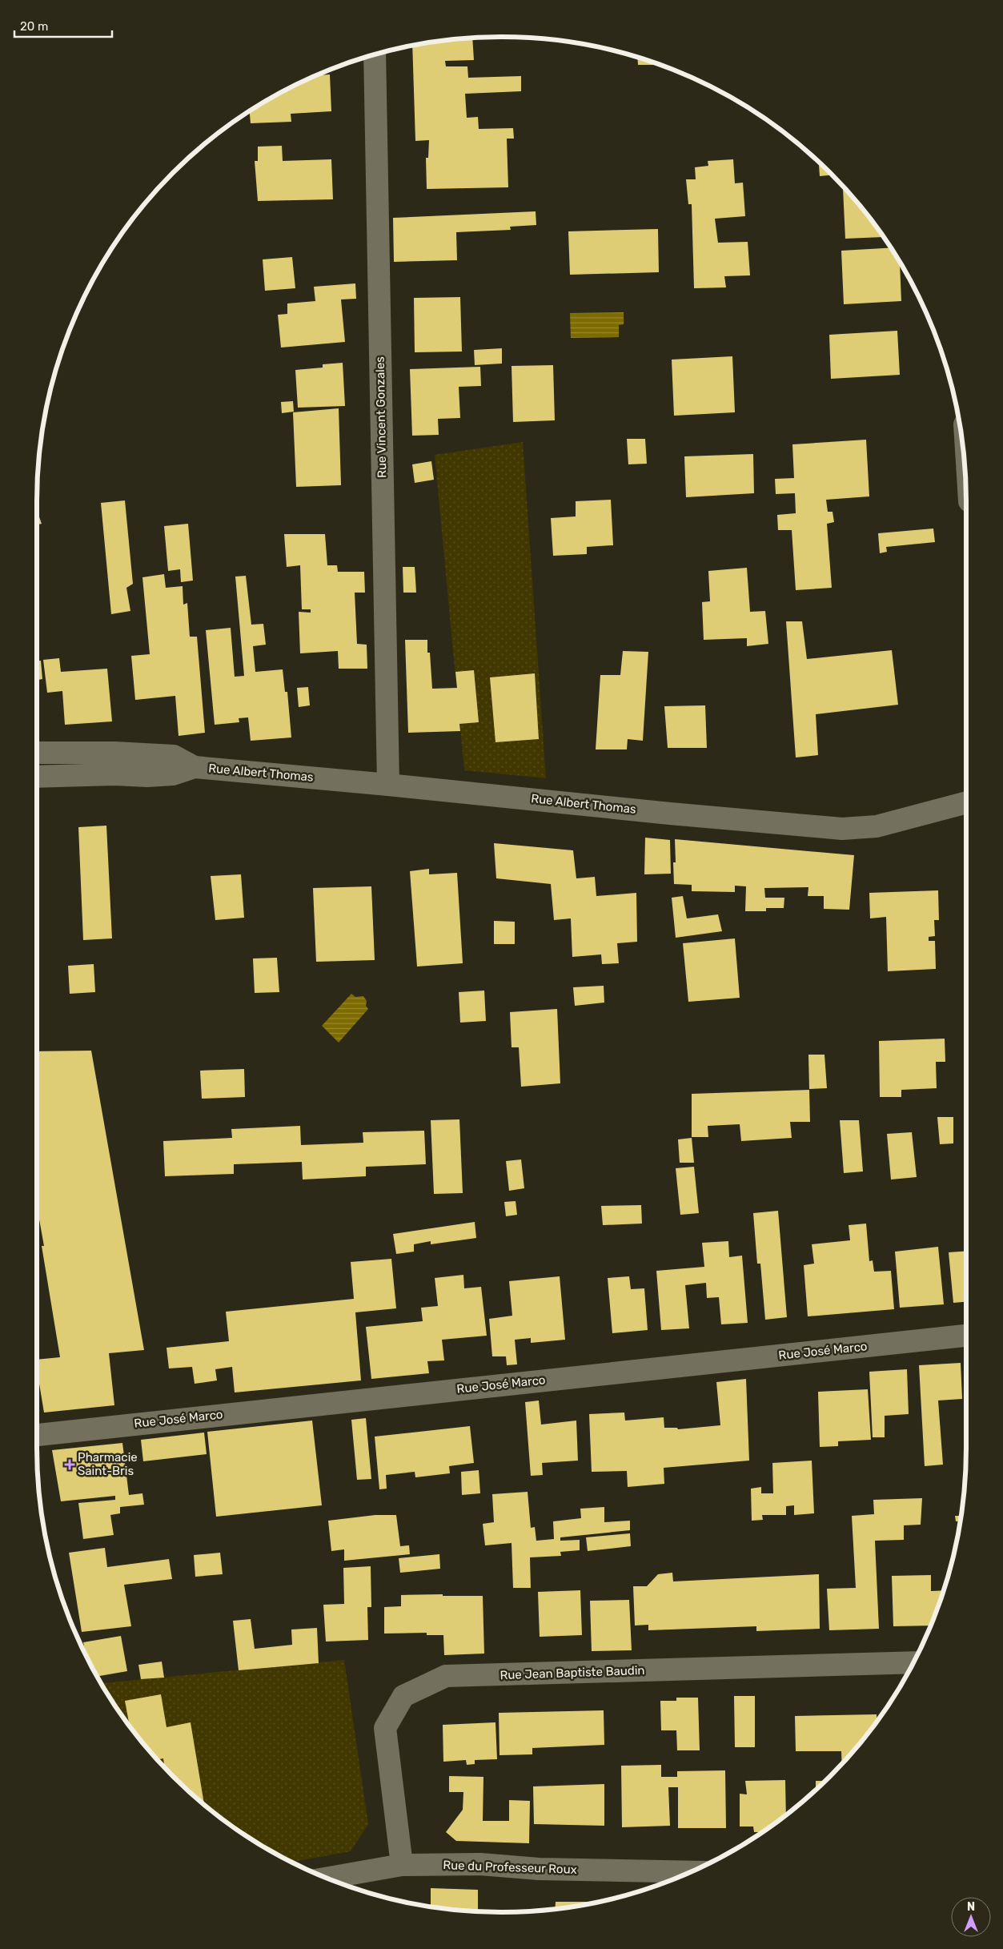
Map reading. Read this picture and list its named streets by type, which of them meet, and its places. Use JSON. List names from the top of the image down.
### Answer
{
  "streets": {
    "street": [
      "Rue Vincent Gonzales",
      "Rue Albert Thomas",
      "Rue José Marco",
      "Rue Jean Baptiste Baudin",
      "Rue du Professeur Roux"
    ]
  },
  "crossings": [
    ["Rue Vincent Gonzales", "Rue Albert Thomas"],
    ["Rue Jean Baptiste Baudin", "Rue du Professeur Roux"]
  ],
  "places": {
    "health": ["Pharmacie Saint-Bris"]
  },
  "scale_bar": "20 m",
  "north": "top"
}
